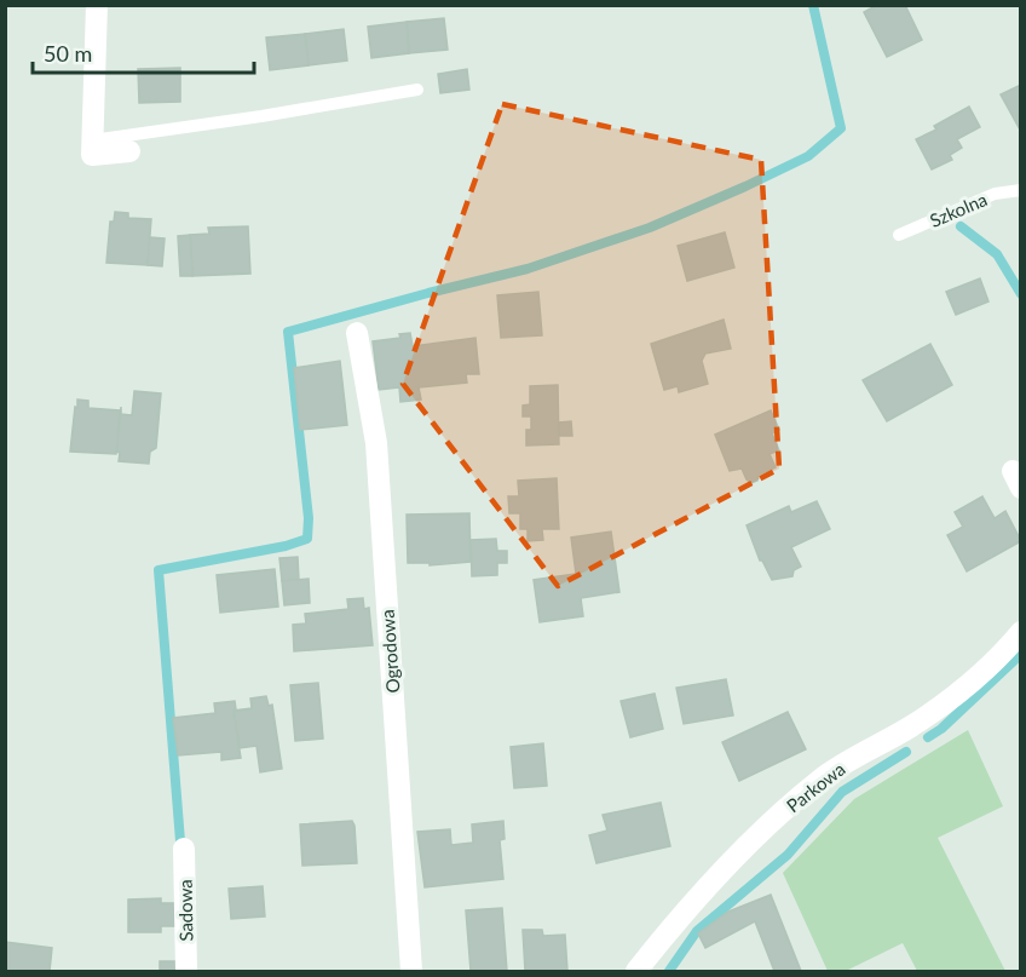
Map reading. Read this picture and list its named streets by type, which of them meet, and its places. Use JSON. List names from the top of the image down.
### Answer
{
  "streets": {
    "street": ["Ogrodowa", "Parkowa", "Sadowa"],
    "lane": ["Szkolna"]
  },
  "scale_bar": "50 m"
}
